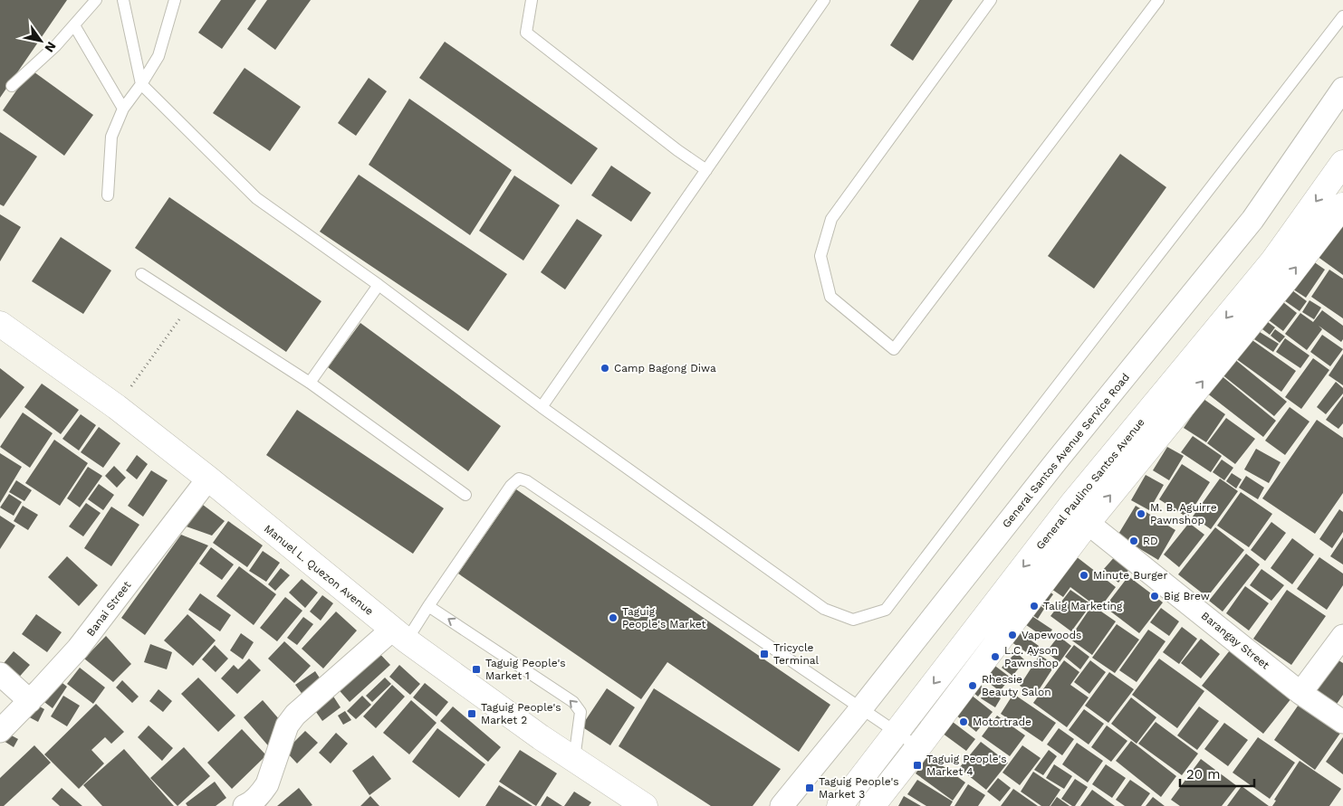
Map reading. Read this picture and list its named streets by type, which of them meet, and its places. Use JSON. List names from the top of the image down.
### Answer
{
  "streets": {
    "main road": ["General Paulino Santos Avenue", "Manuel L. Quezon Avenue"],
    "street": ["General Santos Avenue Service Road", "Banai Street", "Barangay Street"]
  },
  "crossings": [
    ["General Paulino Santos Avenue", "Barangay Street"],
    ["Manuel L. Quezon Avenue", "Banai Street"]
  ],
  "places": {
    "other": [
      "Camp Bagong Diwa",
      "M. B. Aguirre Pawnshop",
      "RD",
      "Minute Burger",
      "Big Brew",
      "Talig Marketing",
      "Taguig People's Market",
      "Vapewoods",
      "L.C. Ayson Pawnshop",
      "Rhessie Beauty Salon",
      "Motortrade"
    ],
    "transit": [
      "Tricycle Terminal",
      "Taguig People's Market 1",
      "Taguig People's Market 2",
      "Taguig People's Market 4",
      "Taguig People's Market 3"
    ]
  },
  "scale_bar": "20 m",
  "north": "bottom right"
}
